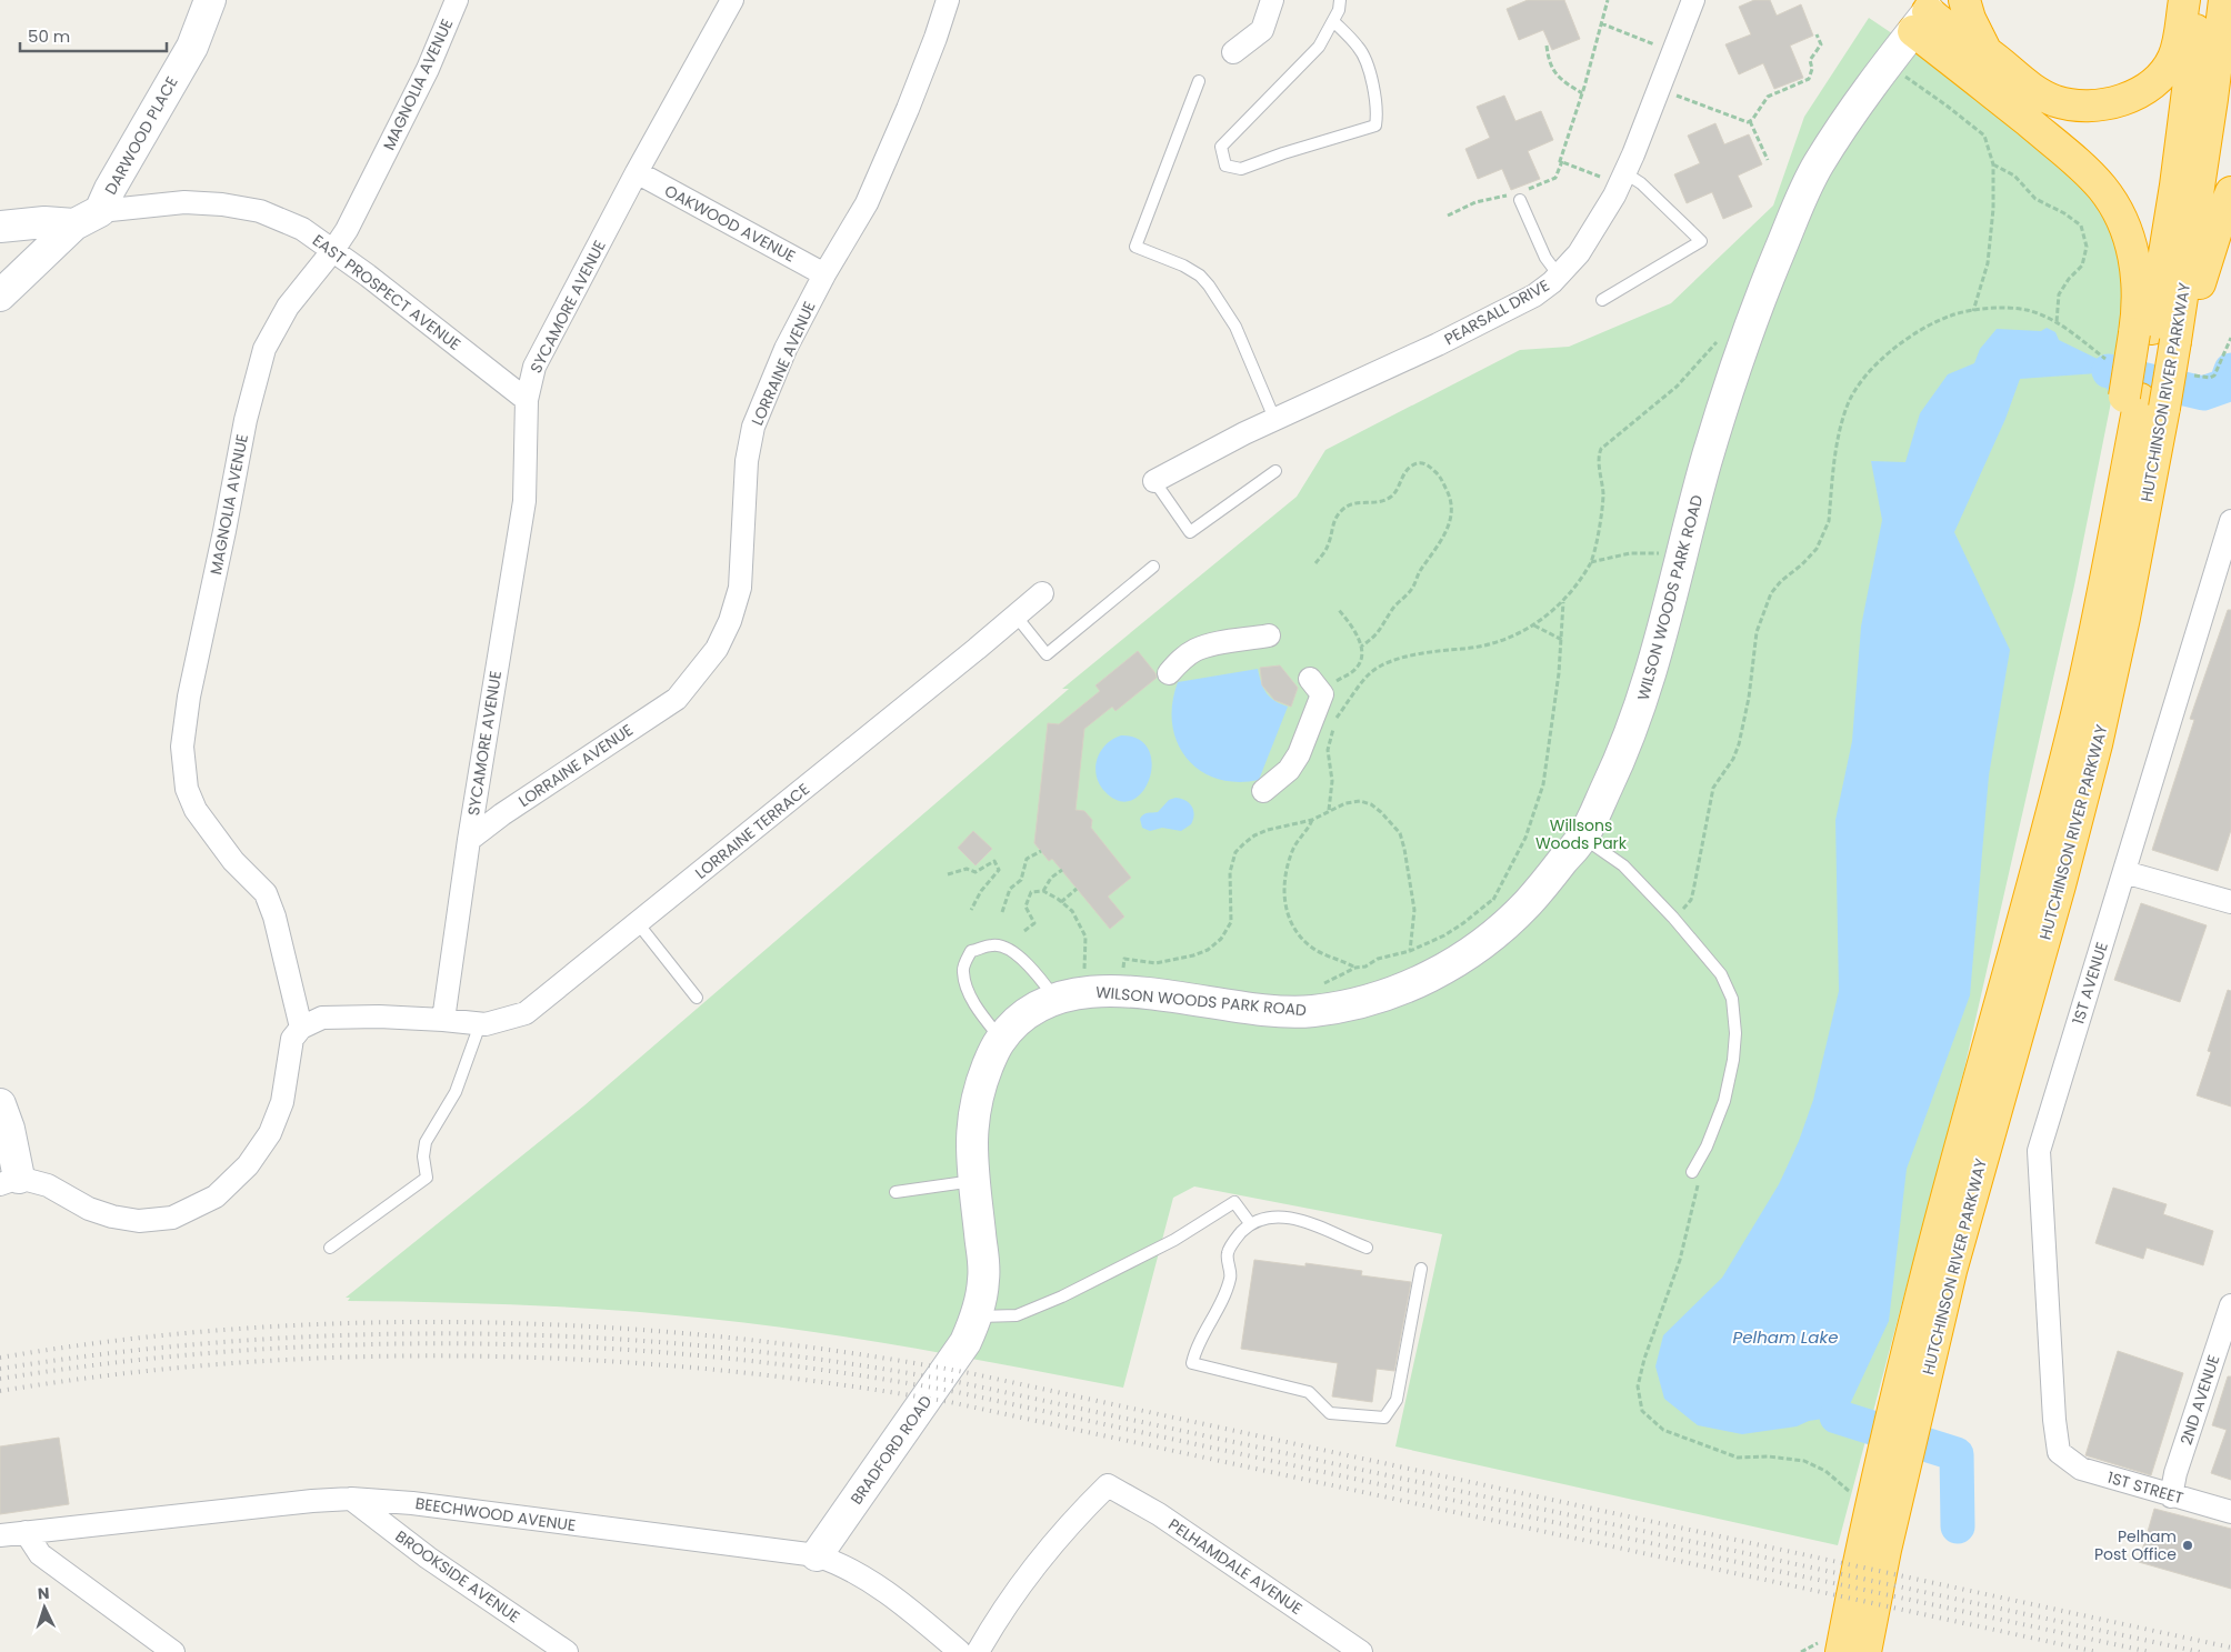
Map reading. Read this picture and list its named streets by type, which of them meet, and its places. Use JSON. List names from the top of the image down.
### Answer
{
  "streets": {
    "highway": ["HUTCHINSON RIVER PARKWAY"],
    "street": [
      "MAGNOLIA AVENUE",
      "DARWOOD PLACE",
      "OAKWOOD AVENUE",
      "EAST PROSPECT AVENUE",
      "SYCAMORE AVENUE",
      "PEARSALL DRIVE",
      "LORRAINE AVENUE",
      "WILSON WOODS PARK ROAD",
      "LORRAINE TERRACE",
      "1ST AVENUE",
      "2ND AVENUE",
      "BRADFORD ROAD",
      "1ST STREET",
      "BEECHWOOD AVENUE",
      "PELHAMDALE AVENUE",
      "BROOKSIDE AVENUE"
    ]
  },
  "crossings": [
    ["MAGNOLIA AVENUE", "EAST PROSPECT AVENUE"],
    ["DARWOOD PLACE", "EAST PROSPECT AVENUE"],
    ["OAKWOOD AVENUE", "SYCAMORE AVENUE"],
    ["OAKWOOD AVENUE", "LORRAINE AVENUE"],
    ["EAST PROSPECT AVENUE", "SYCAMORE AVENUE"],
    ["SYCAMORE AVENUE", "LORRAINE AVENUE"],
    ["WILSON WOODS PARK ROAD", "BRADFORD ROAD"],
    ["1ST AVENUE", "1ST STREET"],
    ["2ND AVENUE", "1ST STREET"],
    ["BRADFORD ROAD", "BEECHWOOD AVENUE"],
    ["BEECHWOOD AVENUE", "BROOKSIDE AVENUE"]
  ],
  "water": ["Pelham Lake"],
  "parks": ["Willsons Woods Park"],
  "places": ["Pelham Post Office"],
  "scale_bar": "50 m",
  "north": "top"
}
